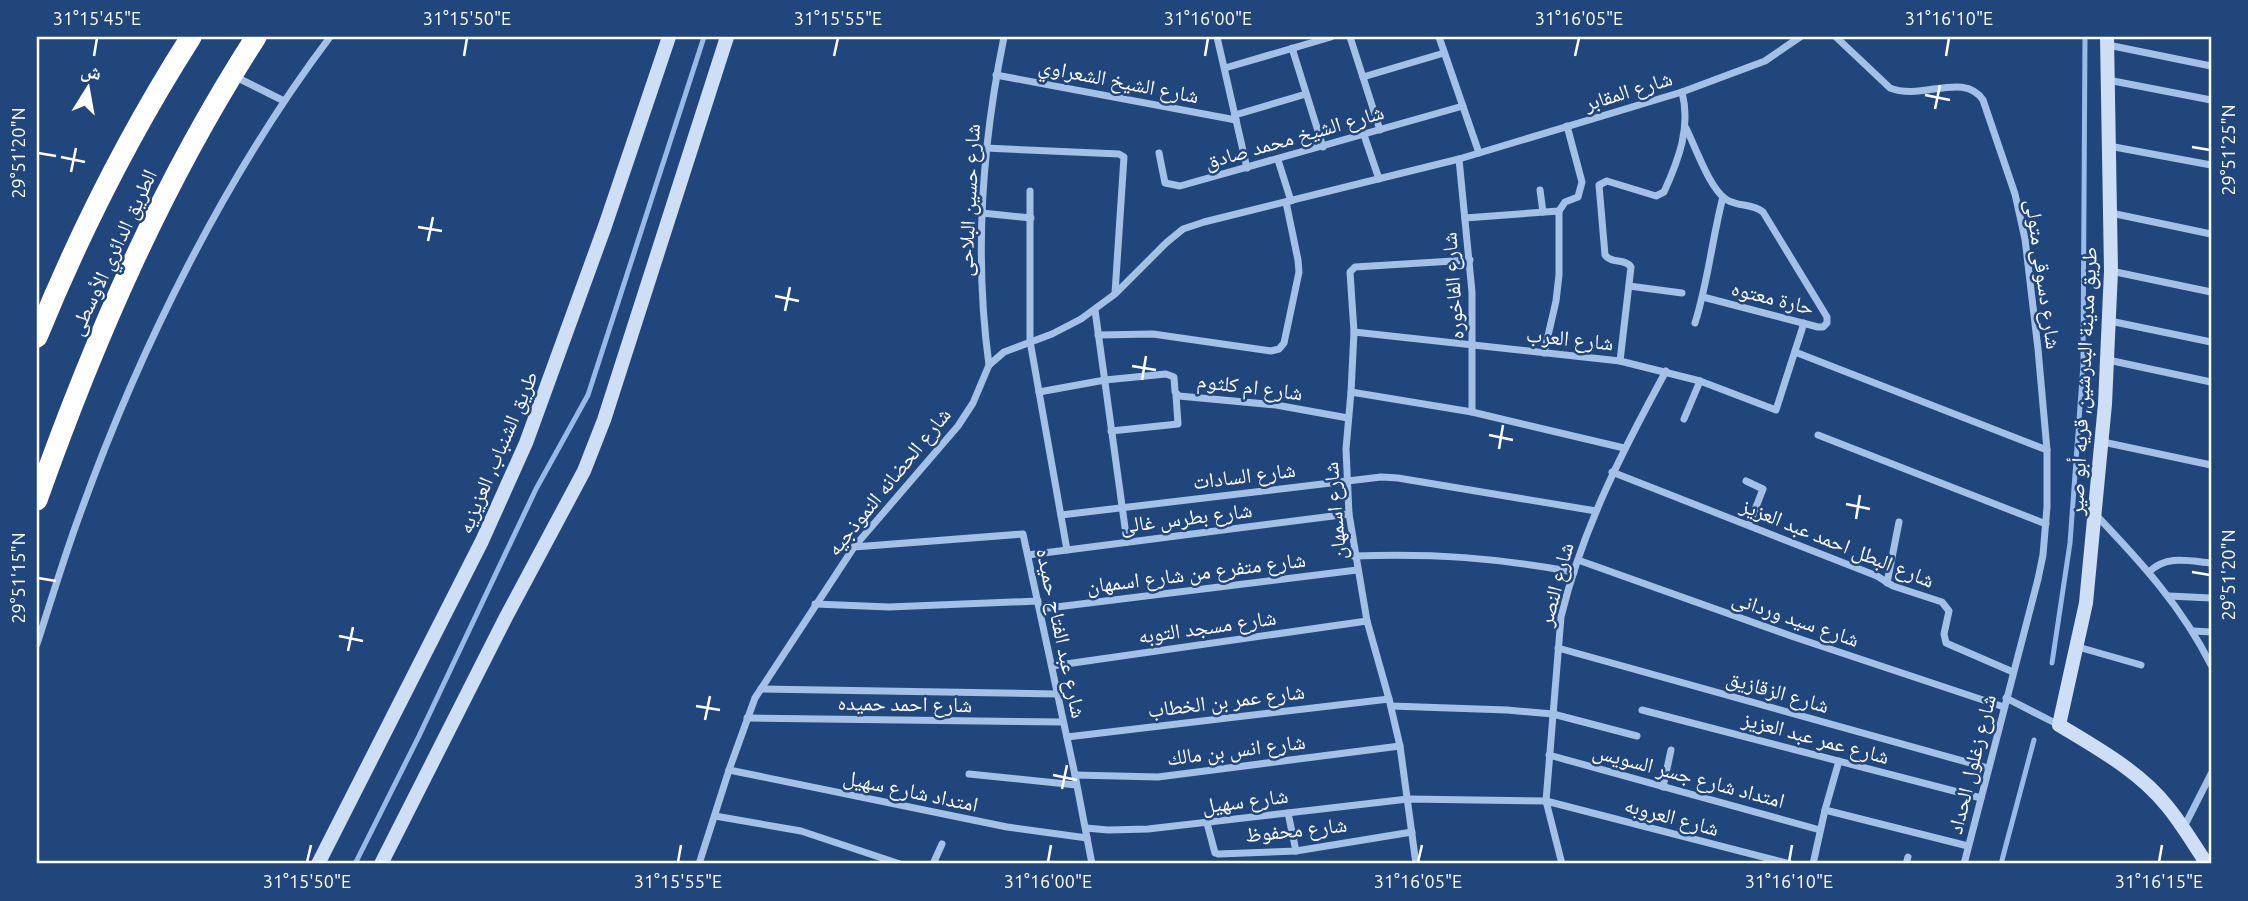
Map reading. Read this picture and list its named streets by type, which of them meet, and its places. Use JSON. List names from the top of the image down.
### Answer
{
  "streets": {
    "highway": ["الطريق الدائري الأوسطى"],
    "street": [
      "شارع الشيخ الشعراوي",
      "شارع المقابر",
      "شارع الشيخ محمد صادق",
      "شارع حسين البلاحى",
      "شارع دسوقى متولى",
      "شارع الفاخوره",
      "حارة معتوه",
      "شارع العرب",
      "طريق مدينة البدرشين, قريه أبو صير",
      "شارع ام كلثوم",
      "طريق الشنباب, العزيزيه",
      "شارع السادات",
      "شارع الحضانه النموذجيه",
      "شارع اسمهان",
      "شارع بطرس غالى",
      "شارع البطل احمد عبد العزيز",
      "شارع متفرع من شارع اسمهان",
      "شارع النصر",
      "شارع سيد وردانى",
      "شارع مسجد التوبه",
      "شارع عبد الفتاح حميده",
      "شارع الزقازيق",
      "شارع عمر بن الخطاب",
      "شارع احمد حميده",
      "شارع عمر عبد العزيز",
      "شارع انس بن مالك",
      "شارع زغلول الحداد",
      "امتداد شارع جسر السويس",
      "امتداد شارع سهيل",
      "شارع سهيل",
      "شارع العروبه",
      "شارع محفوظ"
    ]
  },
  "crossings": [
    ["شارع الشيخ الشعراوي", "شارع الشيخ محمد صادق"],
    ["شارع الشيخ الشعراوي", "شارع حسين البلاحى"],
    ["شارع المقابر", "شارع الفاخوره"],
    ["شارع حسين البلاحى", "شارع الحضانه النموذجيه"],
    ["شارع دسوقى متولى", "شارع البطل احمد عبد العزيز"],
    ["شارع دسوقى متولى", "شارع زغلول الحداد"],
    ["شارع الفاخوره", "شارع العرب"],
    ["شارع الفاخوره", "شارع اسمهان"],
    ["شارع العرب", "شارع اسمهان"],
    ["شارع العرب", "شارع النصر"],
    ["شارع ام كلثوم", "شارع اسمهان"],
    ["شارع السادات", "شارع اسمهان"],
    ["شارع السادات", "شارع النصر"],
    ["شارع الحضانه النموذجيه", "شارع متفرع من شارع اسمهان"],
    ["شارع الحضانه النموذجيه", "شارع عبد الفتاح حميده"],
    ["شارع الحضانه النموذجيه", "شارع احمد حميده"],
    ["شارع الحضانه النموذجيه", "امتداد شارع سهيل"],
    ["شارع اسمهان", "شارع بطرس غالى"],
    ["شارع اسمهان", "شارع متفرع من شارع اسمهان"],
    ["شارع اسمهان", "شارع مسجد التوبه"],
    ["شارع اسمهان", "شارع عمر بن الخطاب"],
    ["شارع اسمهان", "شارع انس بن مالك"],
    ["شارع اسمهان", "شارع سهيل"],
    ["شارع اسمهان", "شارع محفوظ"],
    ["شارع بطرس غالى", "شارع عبد الفتاح حميده"],
    ["شارع البطل احمد عبد العزيز", "شارع النصر"],
    ["شارع البطل احمد عبد العزيز", "شارع زغلول الحداد"],
    ["شارع متفرع من شارع اسمهان", "شارع عبد الفتاح حميده"],
    ["شارع النصر", "شارع سيد وردانى"],
    ["شارع النصر", "شارع الزقازيق"],
    ["شارع النصر", "شارع عمر بن الخطاب"],
    ["شارع النصر", "امتداد شارع جسر السويس"],
    ["شارع النصر", "شارع سهيل"],
    ["شارع النصر", "شارع العروبه"],
    ["شارع سيد وردانى", "شارع زغلول الحداد"],
    ["شارع مسجد التوبه", "شارع عبد الفتاح حميده"],
    ["شارع عبد الفتاح حميده", "شارع عمر بن الخطاب"],
    ["شارع عبد الفتاح حميده", "شارع احمد حميده"],
    ["شارع عبد الفتاح حميده", "شارع انس بن مالك"],
    ["شارع عبد الفتاح حميده", "امتداد شارع سهيل"],
    ["شارع عبد الفتاح حميده", "شارع سهيل"],
    ["شارع الزقازيق", "شارع زغلول الحداد"],
    ["شارع عمر عبد العزيز", "شارع زغلول الحداد"],
    ["شارع سهيل", "شارع العروبه"],
    ["شارع سهيل", "شارع محفوظ"]
  ],
  "north": "top",
  "coordinates": [
    "31°15'45\"E",
    "31°15'50\"E",
    "31°15'55\"E",
    "31°16'00\"E",
    "31°16'05\"E",
    "31°16'10\"E",
    "29°51'25\"N",
    "29°51'20\"N",
    "29°51'15\"N",
    "31°16'15\"E"
  ]
}
